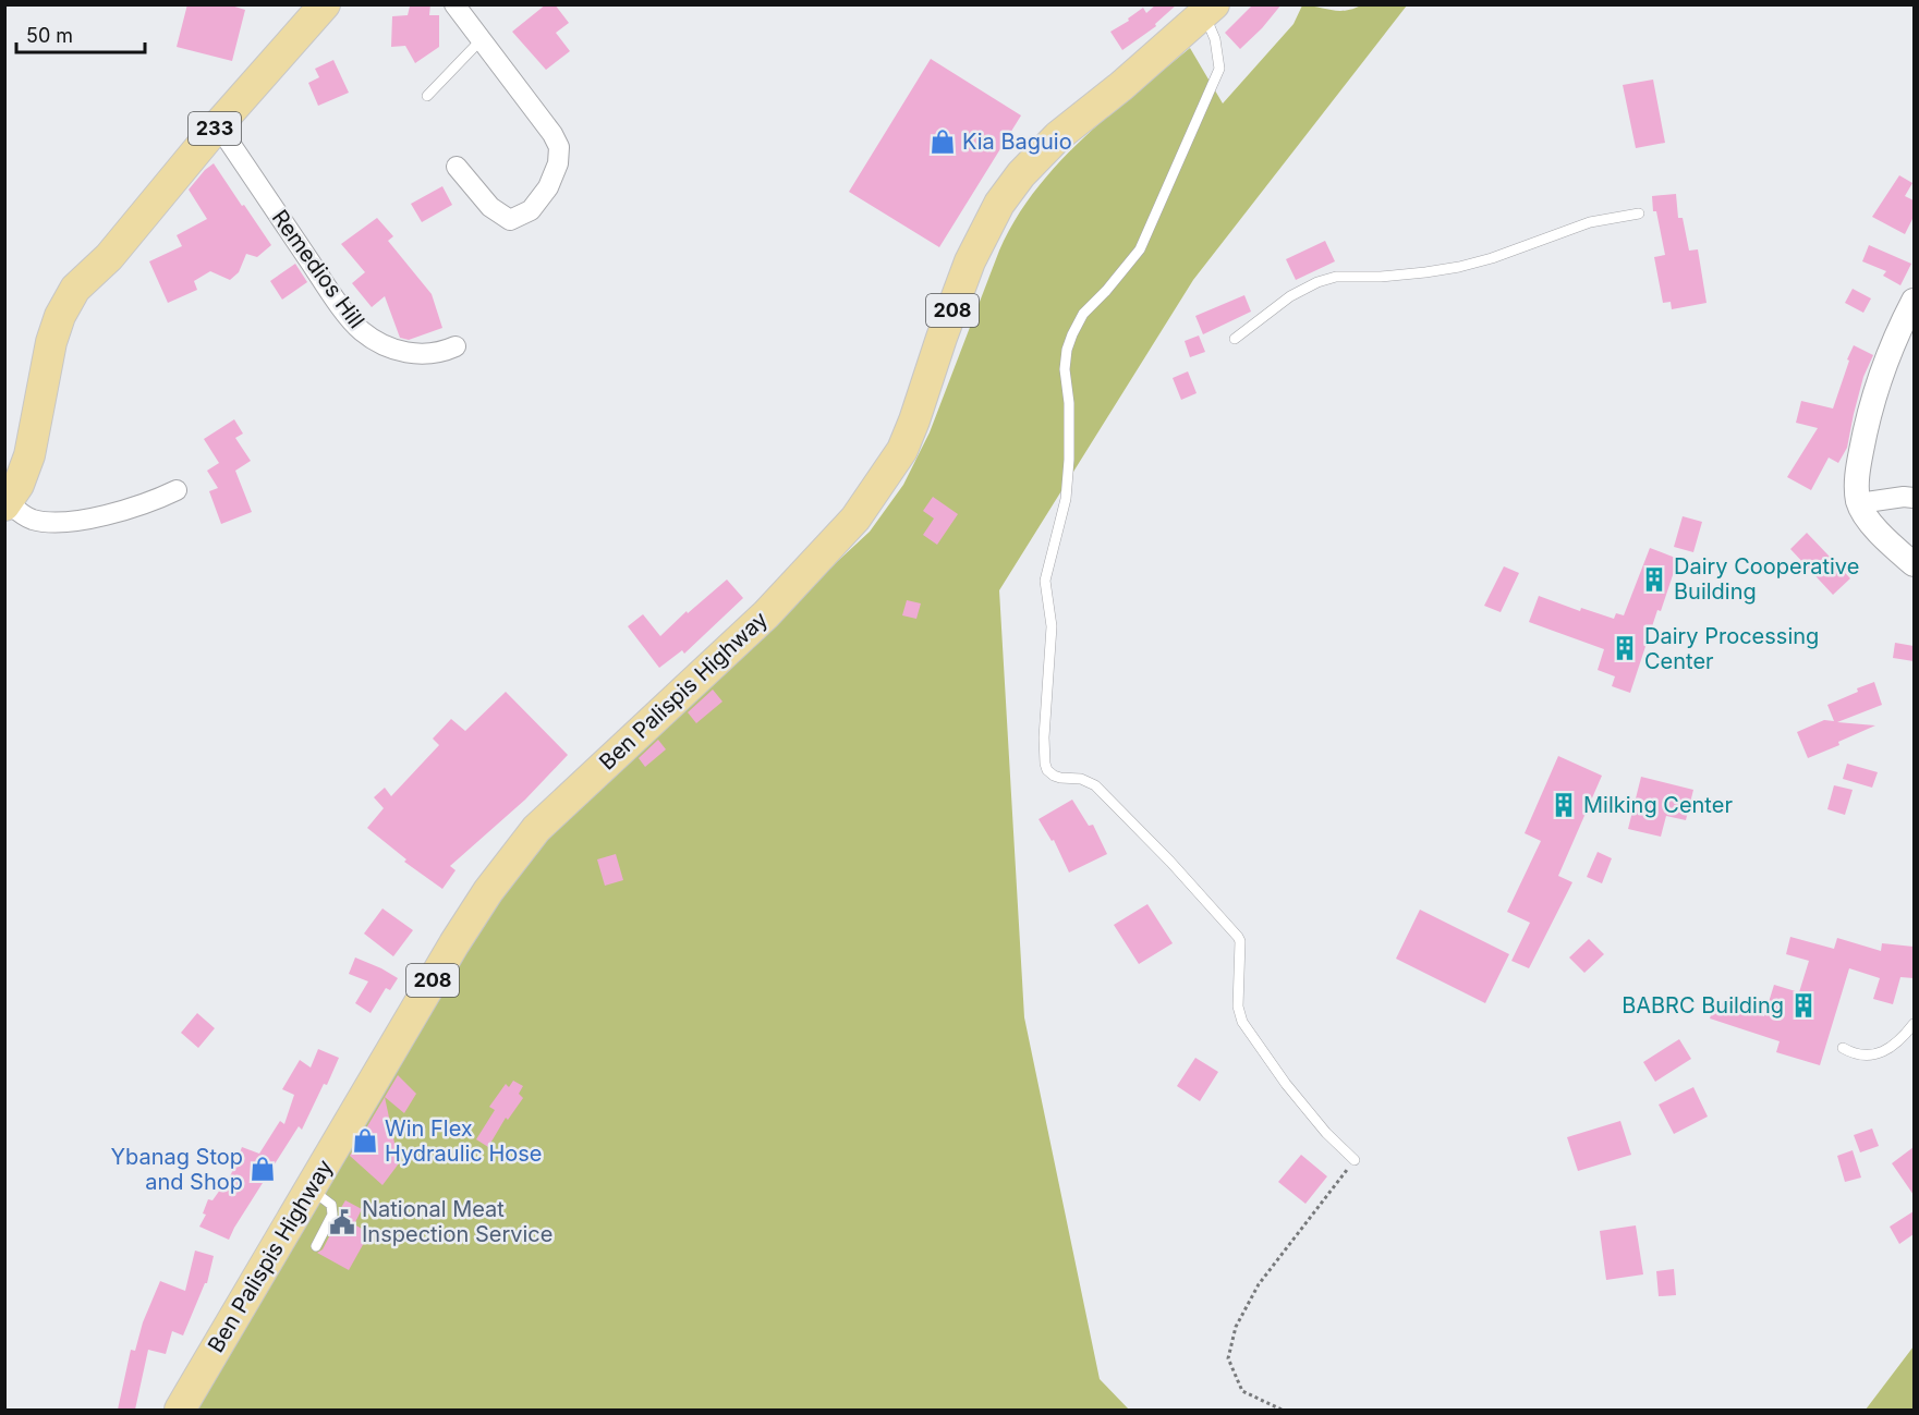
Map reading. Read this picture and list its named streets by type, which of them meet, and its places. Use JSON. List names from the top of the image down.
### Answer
{
  "streets": {
    "main road": ["233", "208", "Ben Palispis Highway"],
    "street": ["Remedios Hill"]
  },
  "crossings": [
    ["233", "Remedios Hill"]
  ],
  "places": {
    "shop": ["Kia Baguio", "Win Flex Hydraulic Hose", "Ybanag Stop and Shop"],
    "building": [
      "Dairy Cooperative Building",
      "Dairy Processing Center",
      "Milking Center",
      "BABRC Building"
    ],
    "public building": ["National Meat Inspection Service"]
  },
  "scale_bar": "50 m"
}
